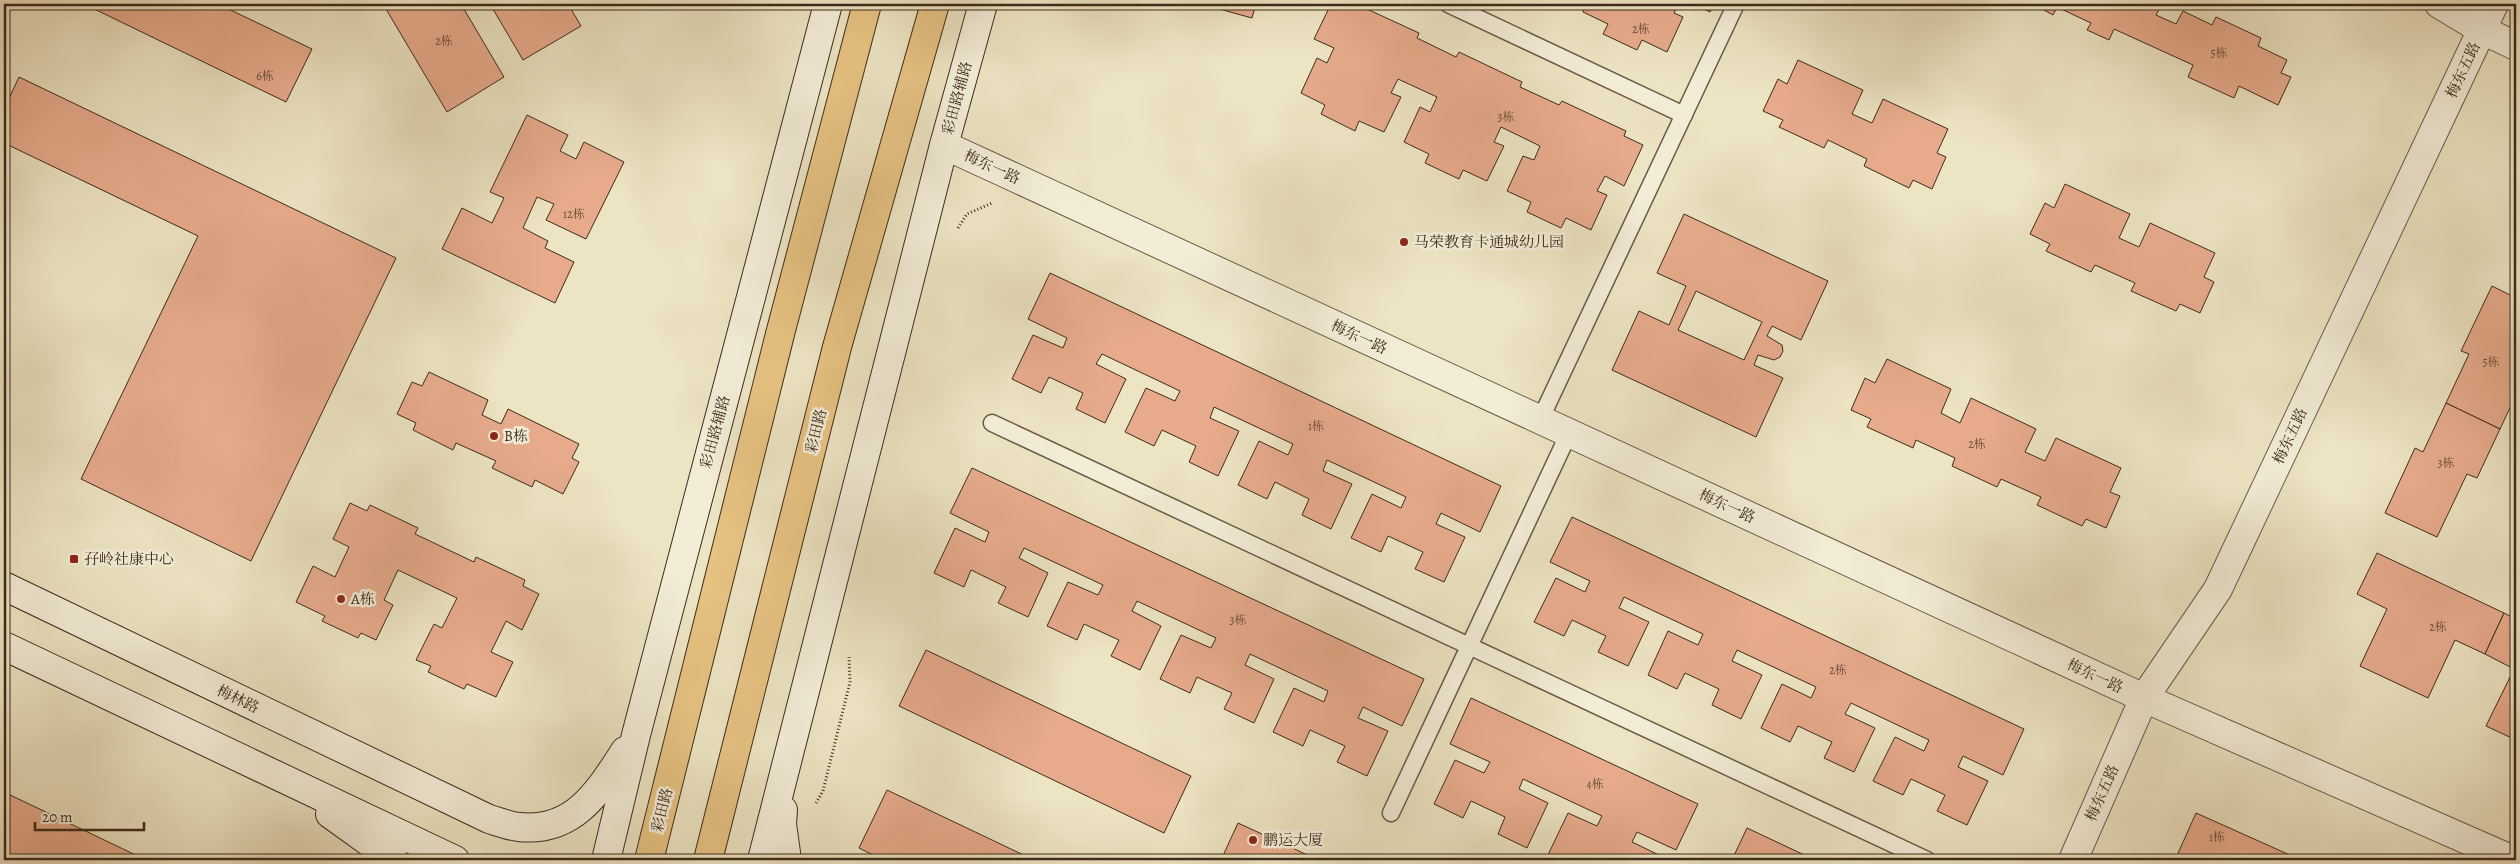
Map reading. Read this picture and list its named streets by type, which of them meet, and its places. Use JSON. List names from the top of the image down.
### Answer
{
  "streets": {
    "main road": [
      "梅东五路",
      "彩田路辅路",
      "梅东一路",
      "彩田路",
      "梅林路"
    ]
  },
  "crossings": [
    ["梅东五路", "梅东一路"],
    ["彩田路辅路", "梅东一路"],
    ["彩田路辅路", "梅林路"]
  ],
  "places": {
    "other": [
      "马荣教育卡通城幼儿园",
      "B栋",
      "A栋",
      "鹏运大厦"
    ],
    "transit": ["孖岭社康中心"]
  },
  "house_numbers": [
    "2栋",
    "2栋",
    "5栋",
    "6栋",
    "3栋",
    "12栋",
    "5栋",
    "1栋",
    "2栋",
    "3栋",
    "3栋",
    "2栋",
    "2栋",
    "4栋",
    "1栋"
  ],
  "scale_bar": "20 m"
}
